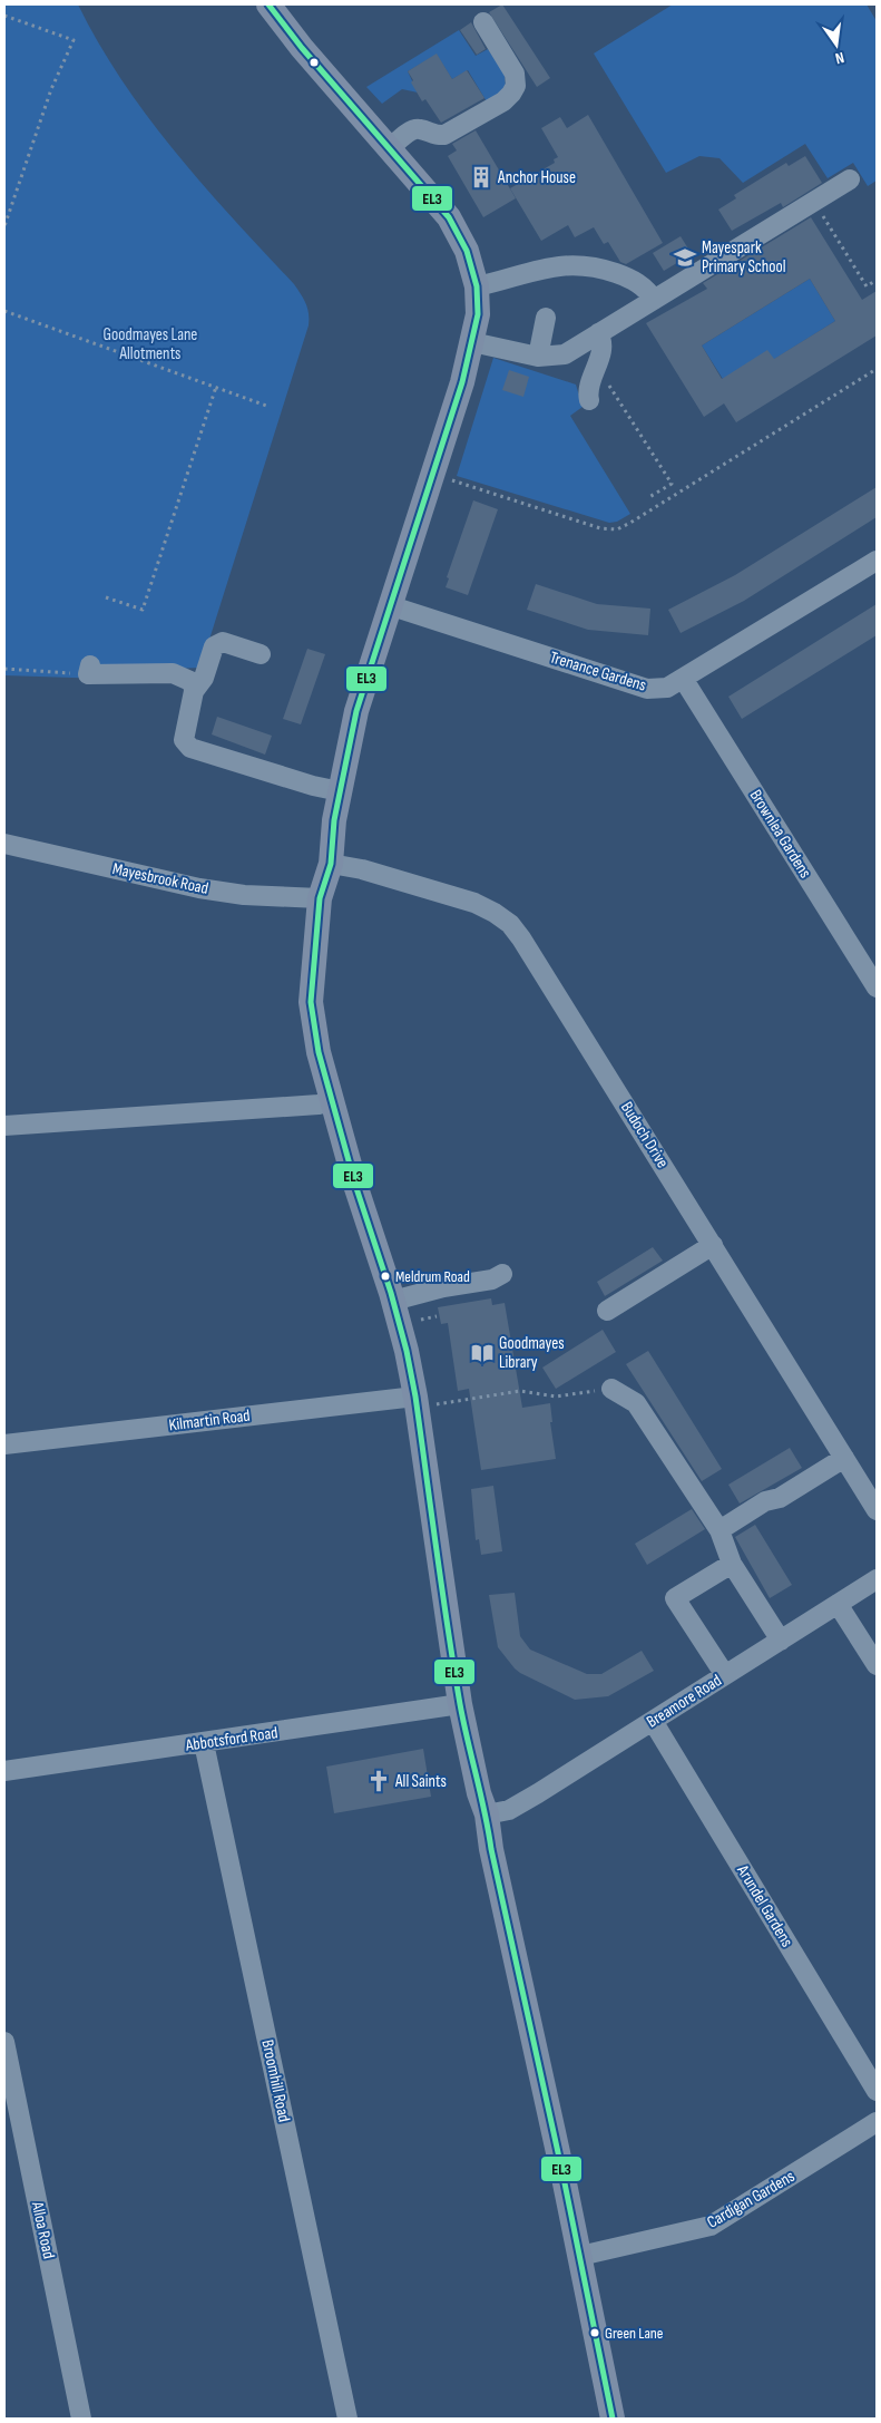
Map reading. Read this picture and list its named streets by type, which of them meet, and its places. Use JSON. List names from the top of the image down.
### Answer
{
  "streets": {
    "street": [
      "Trenance Gardens",
      "Brownlea Gardens",
      "Mayesbrook Road",
      "Budoch Drive",
      "Kilmartin Road",
      "Breamore Road",
      "Abbotsford Road",
      "Arundel Gardens",
      "Broomhill Road",
      "Cardigan Gardens",
      "Alloa Road"
    ]
  },
  "crossings": [
    ["Trenance Gardens", "Brownlea Gardens"],
    ["Breamore Road", "Arundel Gardens"],
    ["Abbotsford Road", "Broomhill Road"]
  ],
  "parks": ["Goodmayes Lane Allotments"],
  "places": {
    "building": ["Anchor House"],
    "school or university": ["Mayespark Primary School"],
    "other": ["Meldrum Road", "Green Lane"],
    "library": ["Goodmayes Library"],
    "church": ["All Saints"]
  },
  "lines": ["transit line EL3"],
  "north": "bottom"
}
